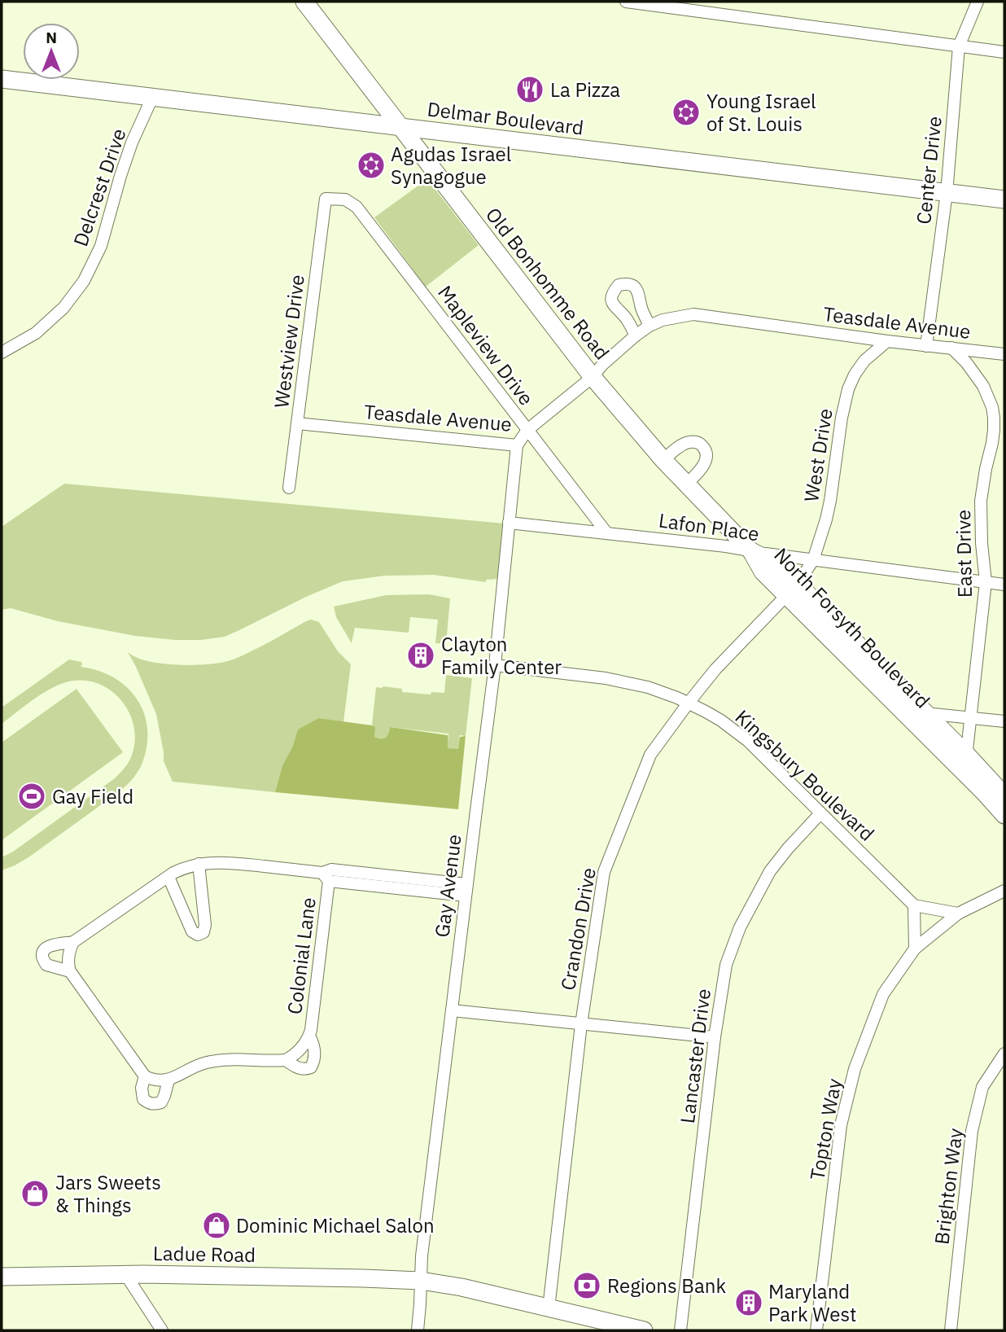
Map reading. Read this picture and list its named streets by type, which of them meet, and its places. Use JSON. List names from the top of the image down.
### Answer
{
  "streets": {
    "main road": [
      "Delmar Boulevard",
      "Old Bonhomme Road",
      "North Forsyth Boulevard",
      "Ladue Road"
    ],
    "street": [
      "Center Drive",
      "Delcrest Drive",
      "Teasdale Avenue",
      "Westview Drive",
      "Mapleview Drive",
      "West Drive",
      "Lafon Place",
      "East Drive",
      "Kingsbury Boulevard",
      "Gay Avenue",
      "Crandon Drive",
      "Colonial Lane",
      "Lancaster Drive",
      "Topton Way",
      "Brighton Way"
    ]
  },
  "crossings": [
    ["Delmar Boulevard", "Center Drive"],
    ["Delmar Boulevard", "Delcrest Drive"],
    ["Delmar Boulevard", "Old Bonhomme Road"],
    ["Center Drive", "Teasdale Avenue"],
    ["Old Bonhomme Road", "Teasdale Avenue"],
    ["Old Bonhomme Road", "Lafon Place"],
    ["Old Bonhomme Road", "North Forsyth Boulevard"],
    ["Teasdale Avenue", "Westview Drive"],
    ["Teasdale Avenue", "Mapleview Drive"],
    ["Teasdale Avenue", "West Drive"],
    ["Teasdale Avenue", "East Drive"],
    ["Teasdale Avenue", "Gay Avenue"],
    ["Westview Drive", "Mapleview Drive"],
    ["Mapleview Drive", "Lafon Place"],
    ["West Drive", "Lafon Place"],
    ["West Drive", "North Forsyth Boulevard"],
    ["West Drive", "Crandon Drive"],
    ["Lafon Place", "East Drive"],
    ["Lafon Place", "North Forsyth Boulevard"],
    ["Lafon Place", "Gay Avenue"],
    ["East Drive", "North Forsyth Boulevard"],
    ["North Forsyth Boulevard", "Crandon Drive"],
    ["Kingsbury Boulevard", "Gay Avenue"],
    ["Kingsbury Boulevard", "Crandon Drive"],
    ["Kingsbury Boulevard", "Lancaster Drive"],
    ["Gay Avenue", "Colonial Lane"],
    ["Gay Avenue", "Ladue Road"],
    ["Crandon Drive", "Ladue Road"]
  ],
  "places": {
    "restaurant": ["La Pizza"],
    "synagogue": ["Young Israel of St. Louis", "Agudas Israel Synagogue"],
    "building": ["Clayton Family Center", "Maryland Park West"],
    "sports": ["Gay Field"],
    "shop": ["Jars Sweets & Things", "Dominic Michael Salon"],
    "bank": ["Regions Bank"]
  },
  "north": "top"
}
